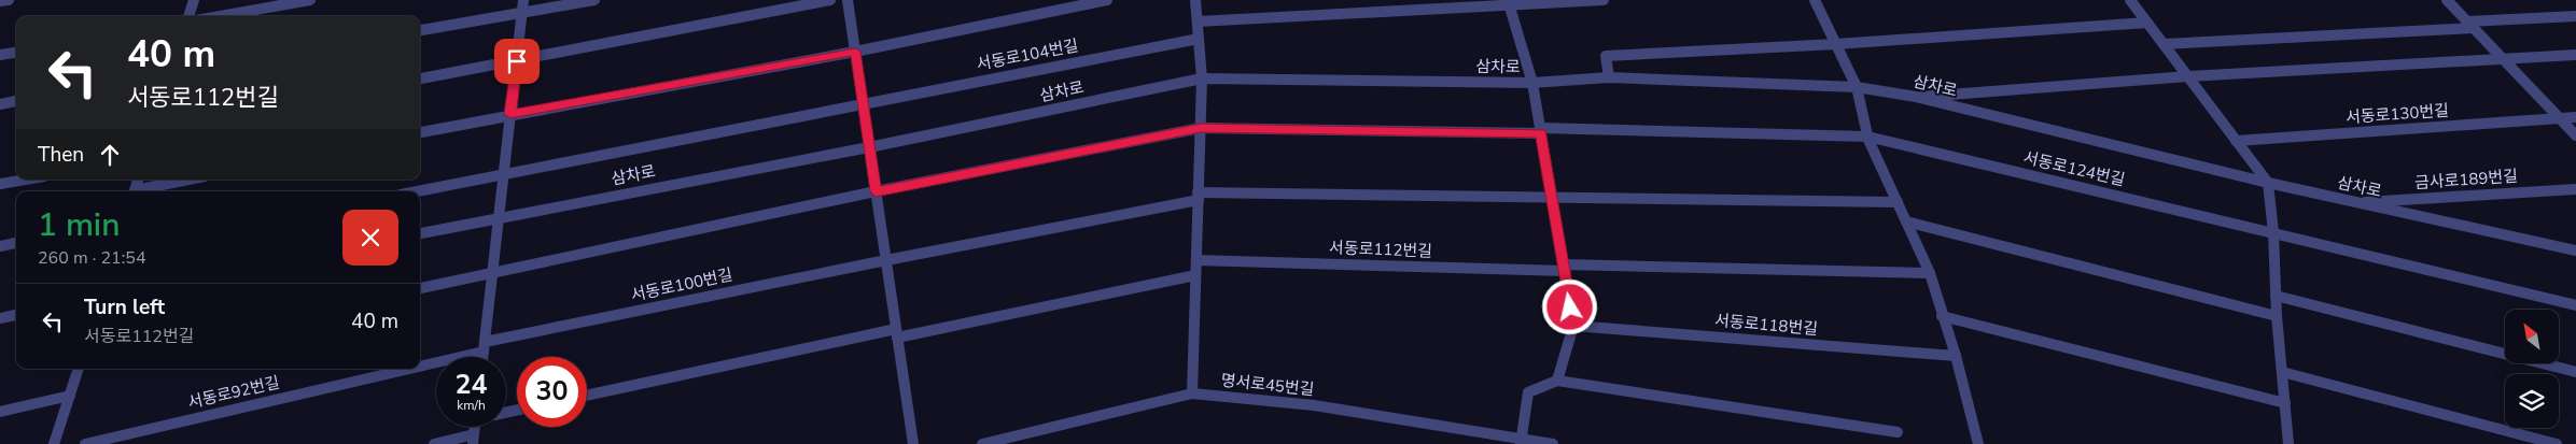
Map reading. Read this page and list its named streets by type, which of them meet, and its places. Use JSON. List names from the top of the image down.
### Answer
{
  "streets": {
    "street": [
      "서동로104번길",
      "삼차로",
      "서동로130번길",
      "서동로124번길",
      "금사로189번길",
      "서동로112번길",
      "서동로100번길",
      "서동로118번길",
      "명서로45번길",
      "서동로92번길"
    ]
  },
  "crossings": [
    ["삼차로", "금사로189번길"],
    ["서동로100번길", "서동로92번길"]
  ],
  "north": "top left",
  "page": {
    "turn": ["40 m", "서동로112번길"],
    "then": "Then",
    "heading": ["1 min", "260 m · 21:54"],
    "list": [
      {
        "name": "Turn left",
        "note": "서동로112번길",
        "value": "40 m"
      }
    ],
    "speed": "24 km/h",
    "limit": "30"
  }
}
